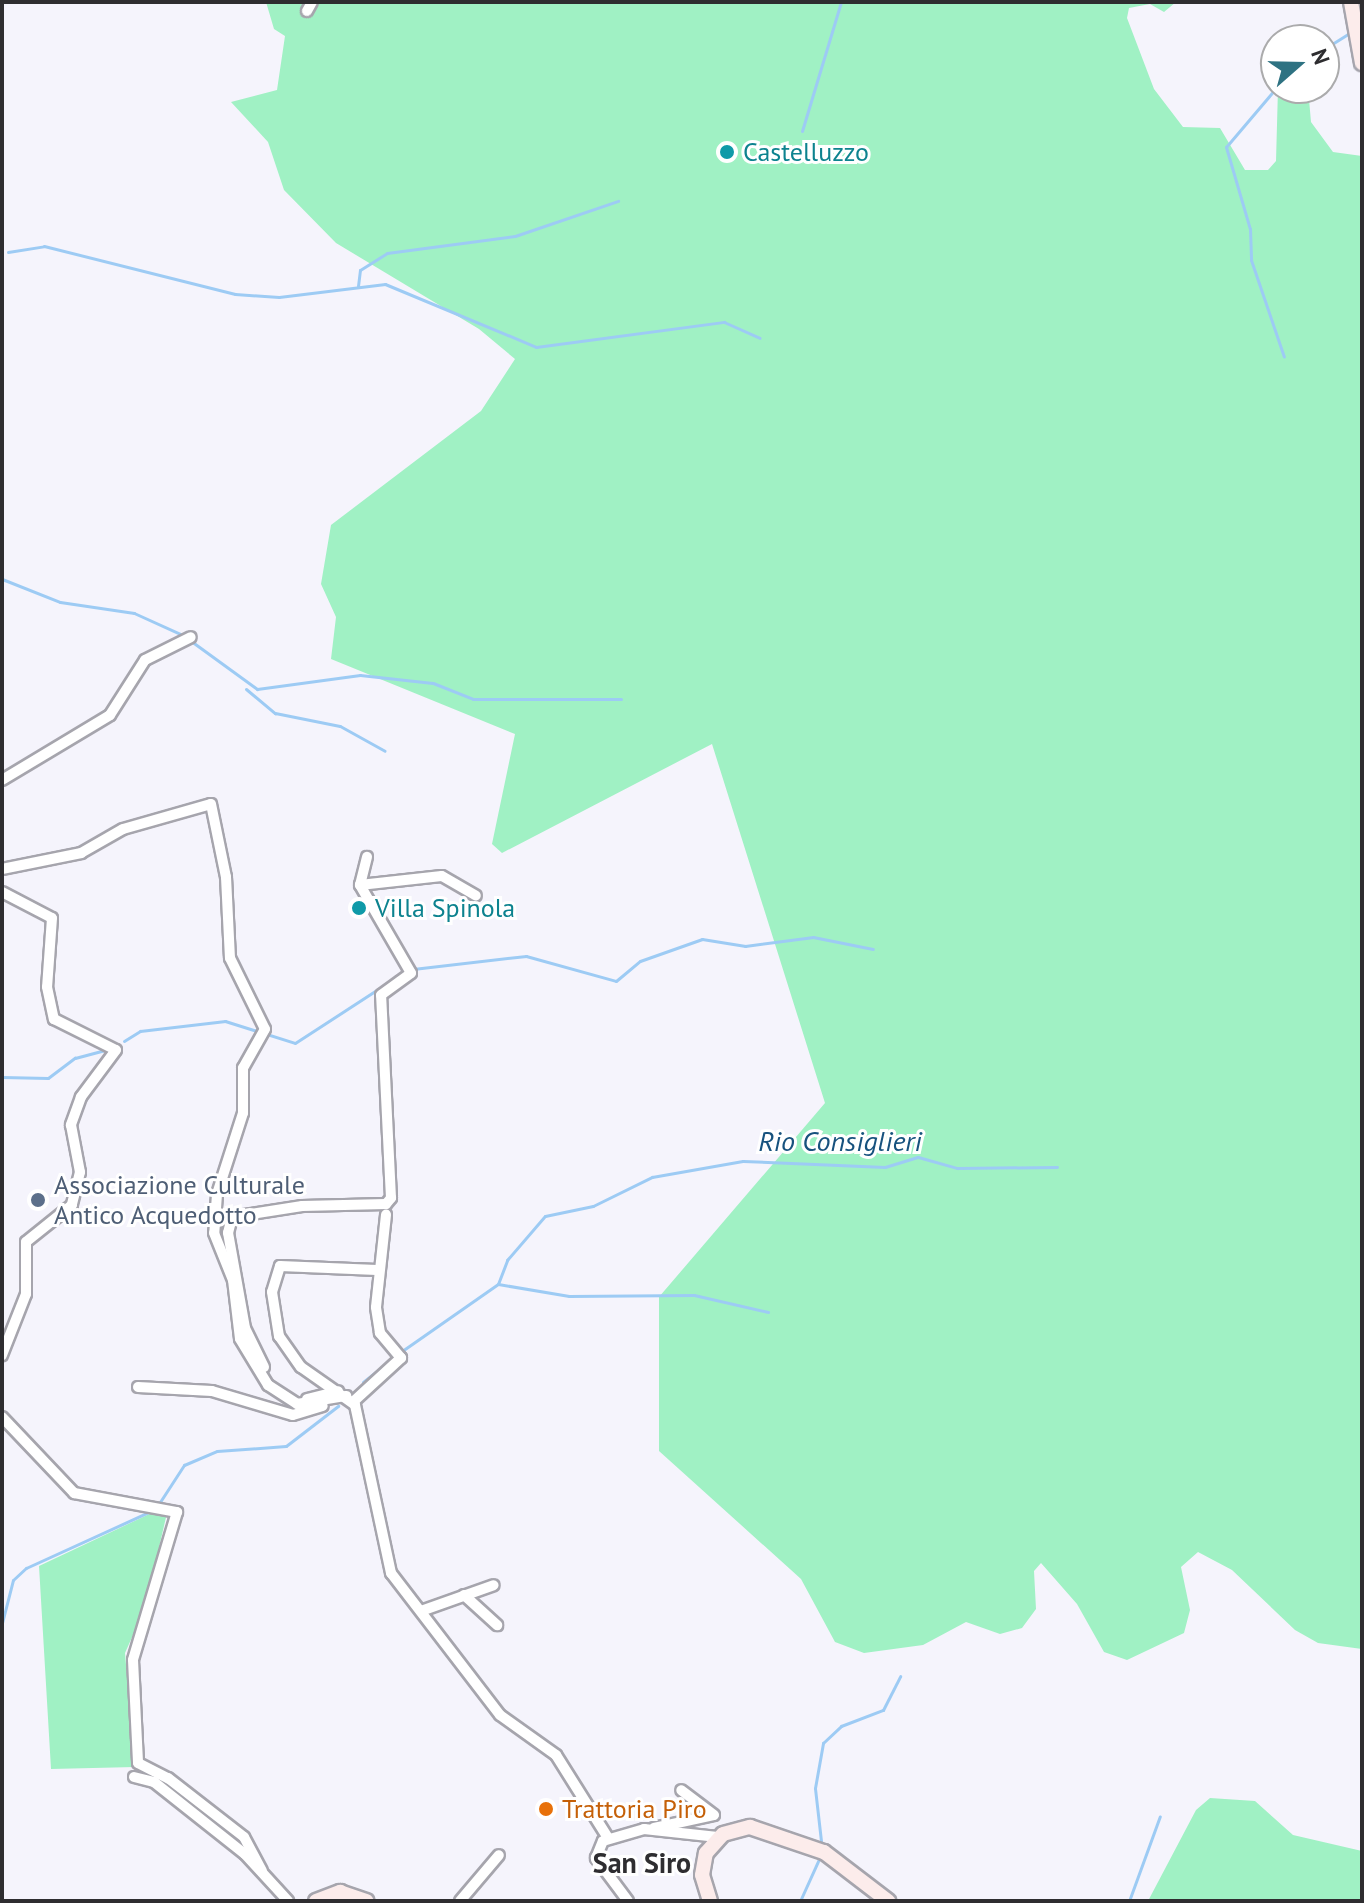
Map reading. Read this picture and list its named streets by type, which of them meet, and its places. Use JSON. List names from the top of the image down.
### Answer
{
  "districts": ["San Siro"],
  "water": ["Rio Consiglieri"],
  "places": [
    "Castelluzzo",
    "Villa Spinola",
    "Associazione Culturale Antico Acquedotto",
    "Trattoria Piro"
  ],
  "north": "right"
}
